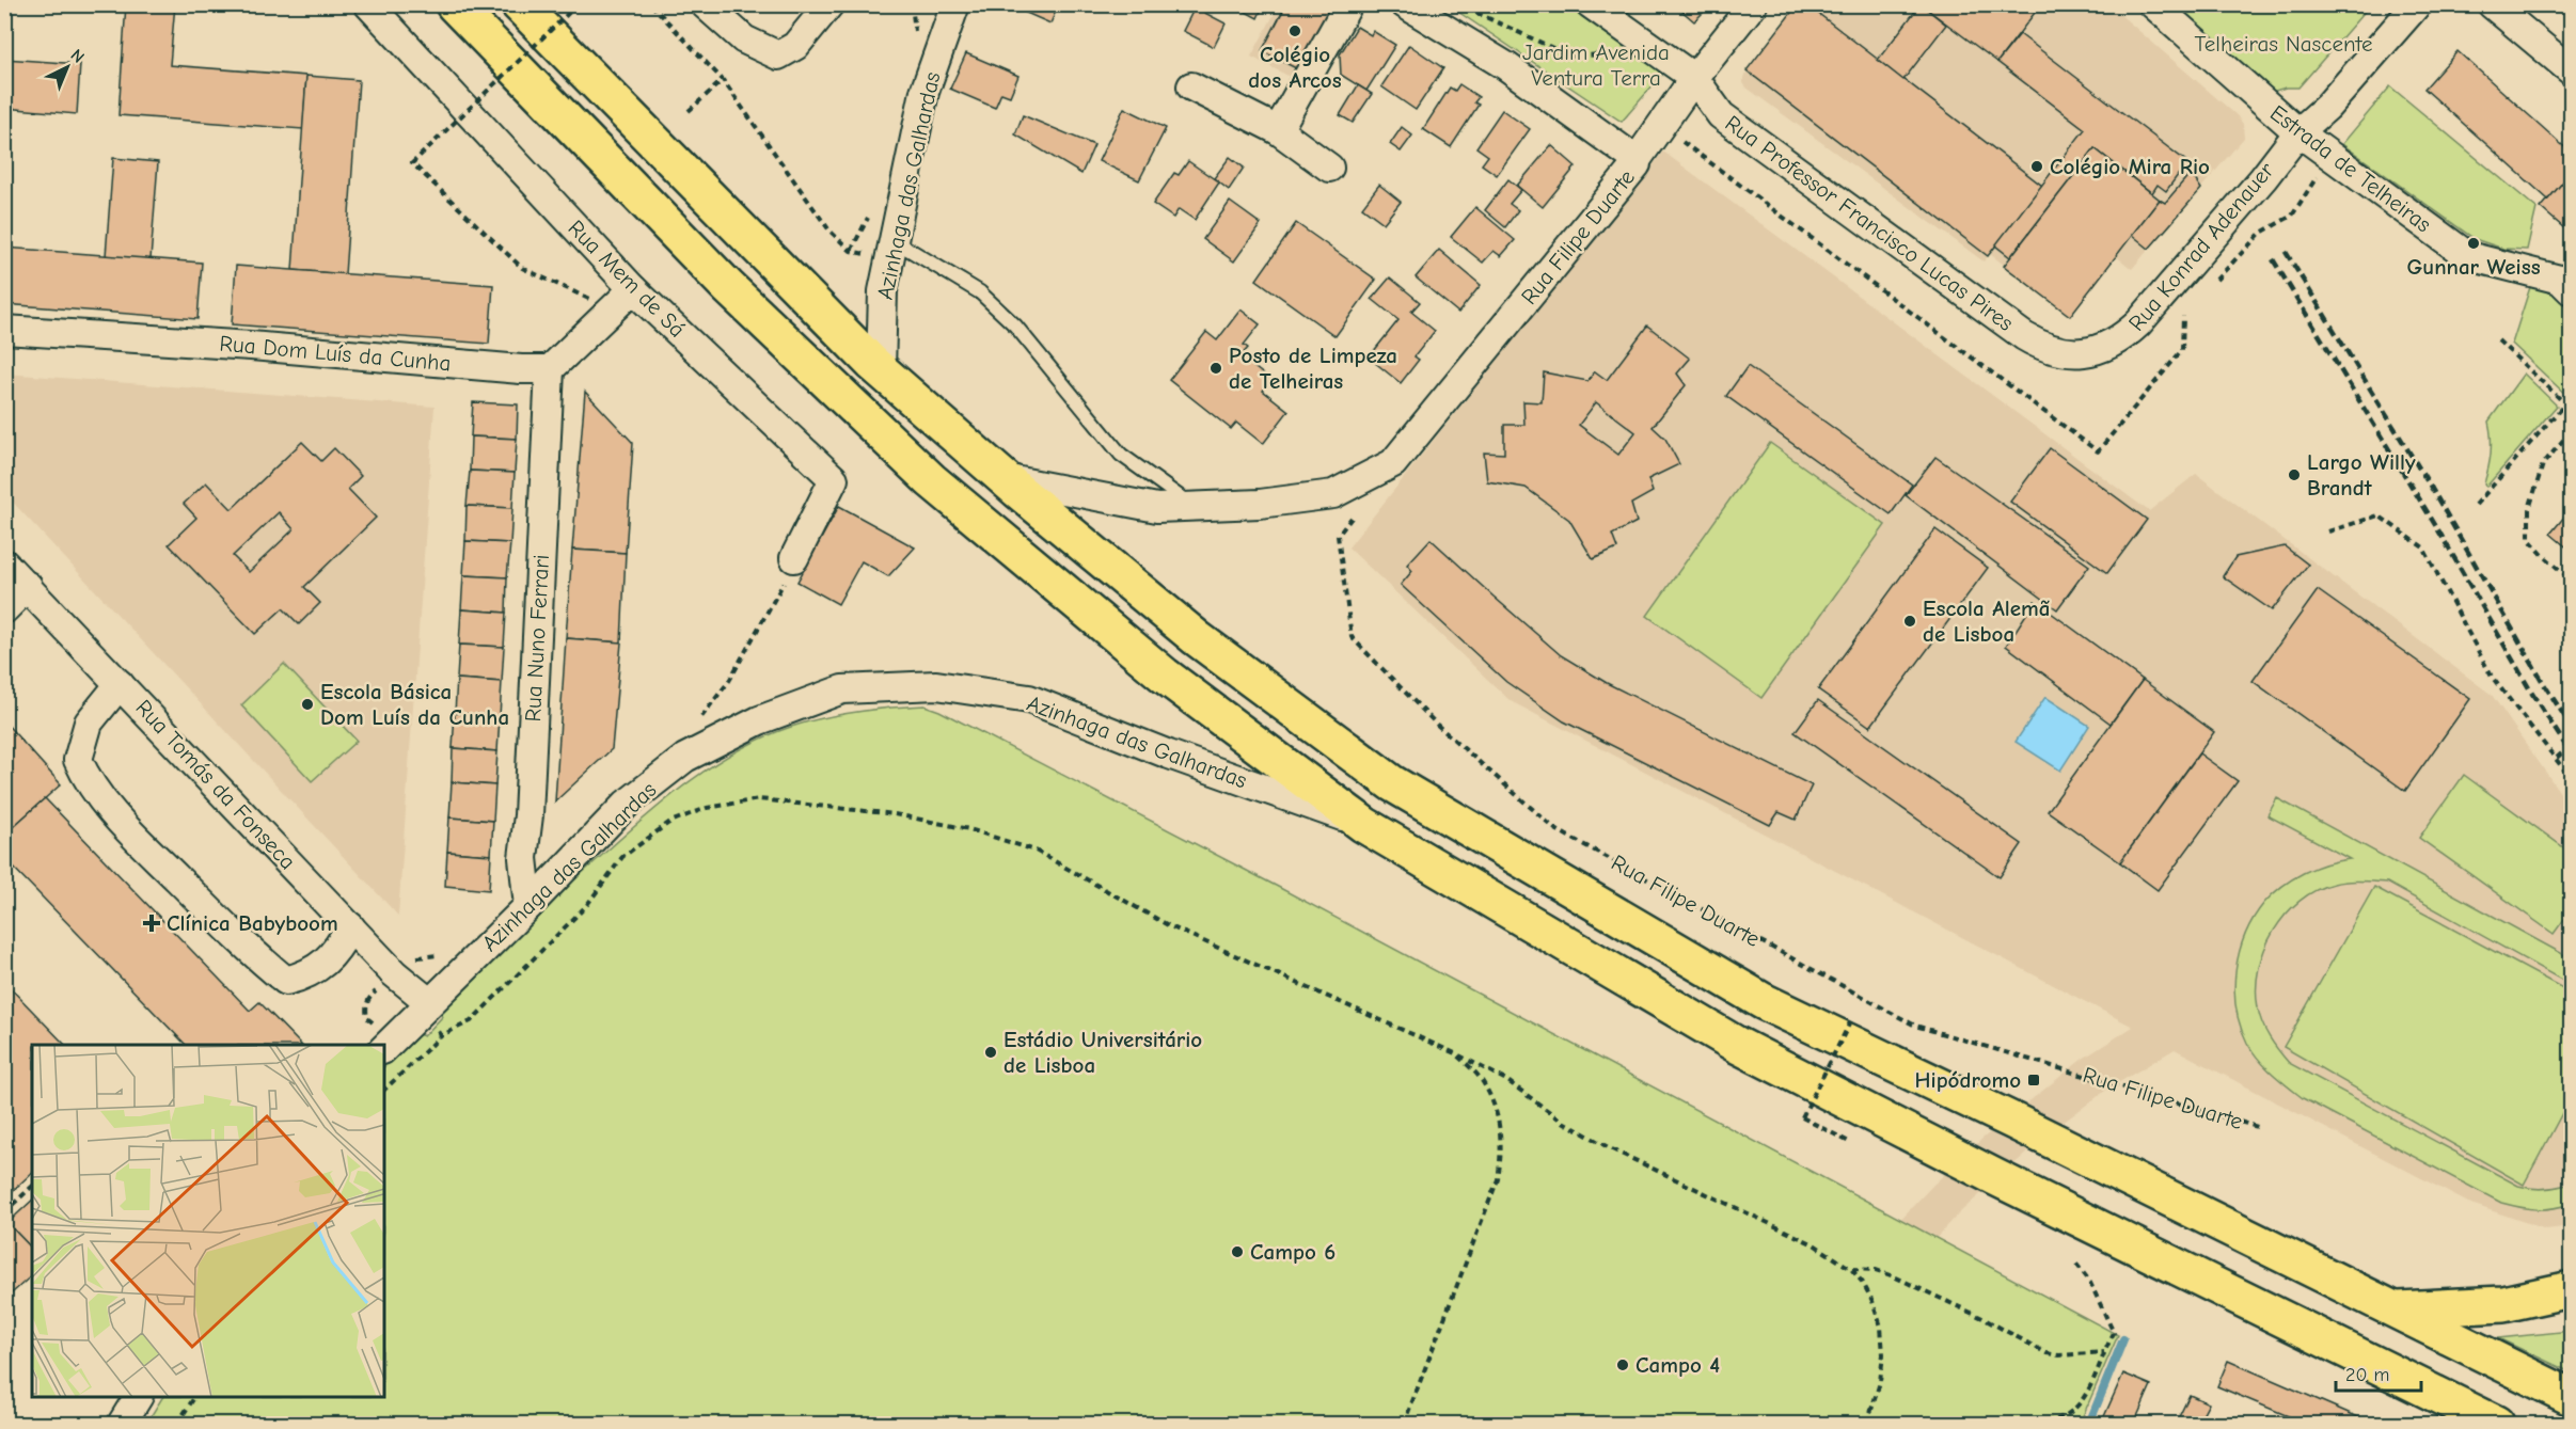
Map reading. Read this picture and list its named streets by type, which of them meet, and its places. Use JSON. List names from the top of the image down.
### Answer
{
  "streets": {
    "street": [
      "Estrada de Telheiras",
      "Azinhaga das Galhardas",
      "Rua Professor Francisco Lucas Pires",
      "Rua Filipe Duarte",
      "Rua Konrad Adenauer",
      "Rua Mem de Sá",
      "Rua Dom Luís da Cunha",
      "Rua Nuno Ferrari",
      "Rua Tomás da Fonseca"
    ]
  },
  "crossings": [
    ["Estrada de Telheiras", "Rua Konrad Adenauer"],
    ["Azinhaga das Galhardas", "Rua Nuno Ferrari"],
    ["Azinhaga das Galhardas", "Rua Tomás da Fonseca"],
    ["Rua Professor Francisco Lucas Pires", "Rua Filipe Duarte"],
    ["Rua Professor Francisco Lucas Pires", "Rua Konrad Adenauer"],
    ["Rua Dom Luís da Cunha", "Rua Nuno Ferrari"]
  ],
  "parks": ["Telheiras Nascente", "Jardim Avenida Ventura Terra"],
  "places": {
    "other": [
      "Colégio dos Arcos",
      "Colégio Mira Rio",
      "Gunnar Weiss",
      "Posto de Limpeza de Telheiras",
      "Largo Willy Brandt",
      "Escola Alemã de Lisboa",
      "Escola Básica Dom Luís da Cunha",
      "Estádio Universitário de Lisboa",
      "Campo 6",
      "Campo 4"
    ],
    "health": ["Clínica Babyboom"],
    "transit": ["Hipódromo"]
  },
  "scale_bar": "20 m",
  "north": "top right"
}
